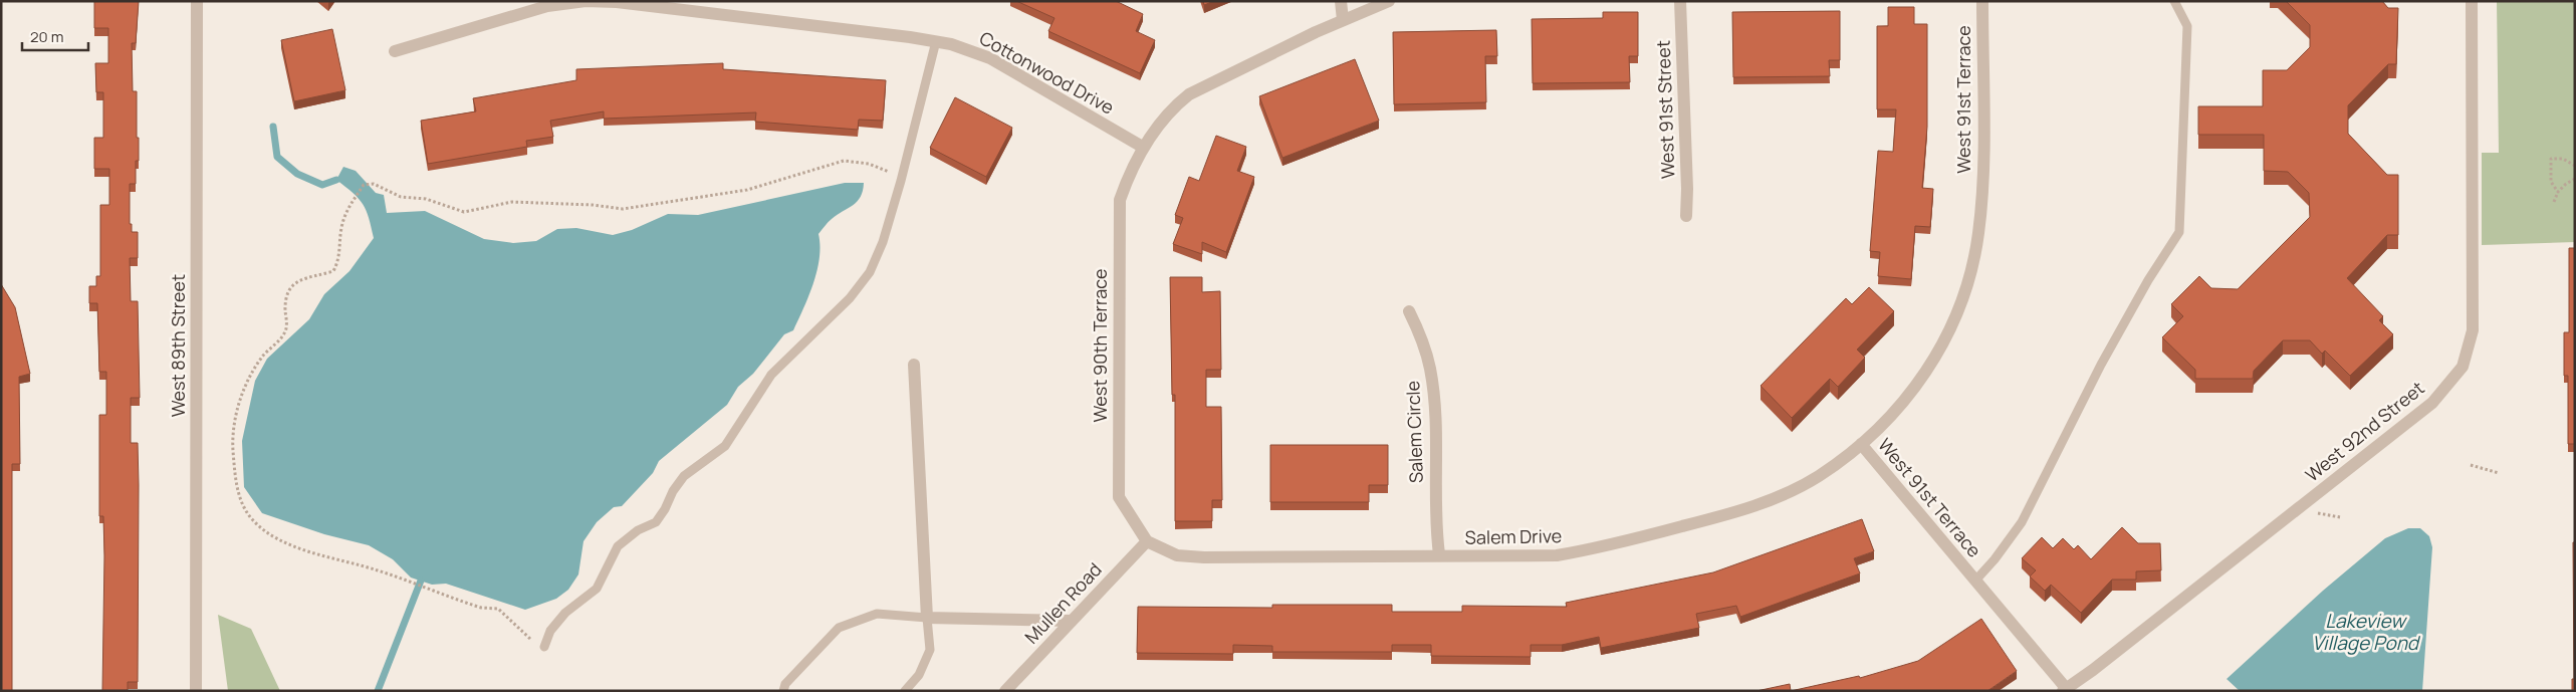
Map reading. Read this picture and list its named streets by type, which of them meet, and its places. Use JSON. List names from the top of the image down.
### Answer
{
  "streets": {
    "street": [
      "Cottonwood Drive",
      "West 91st Terrace",
      "West 91st Street",
      "West 89th Street",
      "West 90th Terrace",
      "Salem Circle",
      "West 92nd Street",
      "Salem Drive",
      "Mullen Road"
    ]
  },
  "crossings": [
    ["Cottonwood Drive", "West 90th Terrace"],
    ["West 91st Terrace", "West 92nd Street"],
    ["West 91st Terrace", "Salem Drive"],
    ["West 90th Terrace", "Salem Drive"],
    ["West 90th Terrace", "Mullen Road"],
    ["Salem Circle", "Salem Drive"],
    ["Salem Drive", "Mullen Road"]
  ],
  "water": ["Lakeview Village Pond"],
  "scale_bar": "20 m"
}
